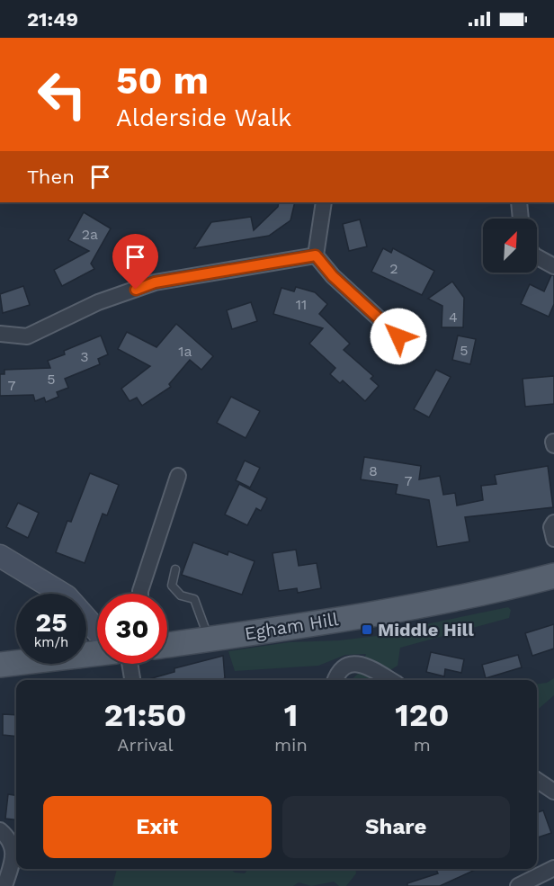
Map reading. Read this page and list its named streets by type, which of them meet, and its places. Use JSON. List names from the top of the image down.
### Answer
{
  "streets": {
    "main road": ["Egham Hill"]
  },
  "places": {
    "transit": ["Middle Hill"]
  },
  "house_numbers": [
    "2a",
    "2",
    "11",
    "4",
    "5",
    "1a",
    "3",
    "5",
    "7",
    "8",
    "7"
  ],
  "north": "top right",
  "page": {
    "status": "21:49",
    "turn": ["50 m", "Alderside Walk"],
    "then": "Then",
    "speed": "25 km/h",
    "limit": "30",
    "eta": [
      "21:50",
      "Arrival",
      "1",
      "min",
      "120",
      "m"
    ],
    "buttons": ["Exit", "Share"]
  }
}
